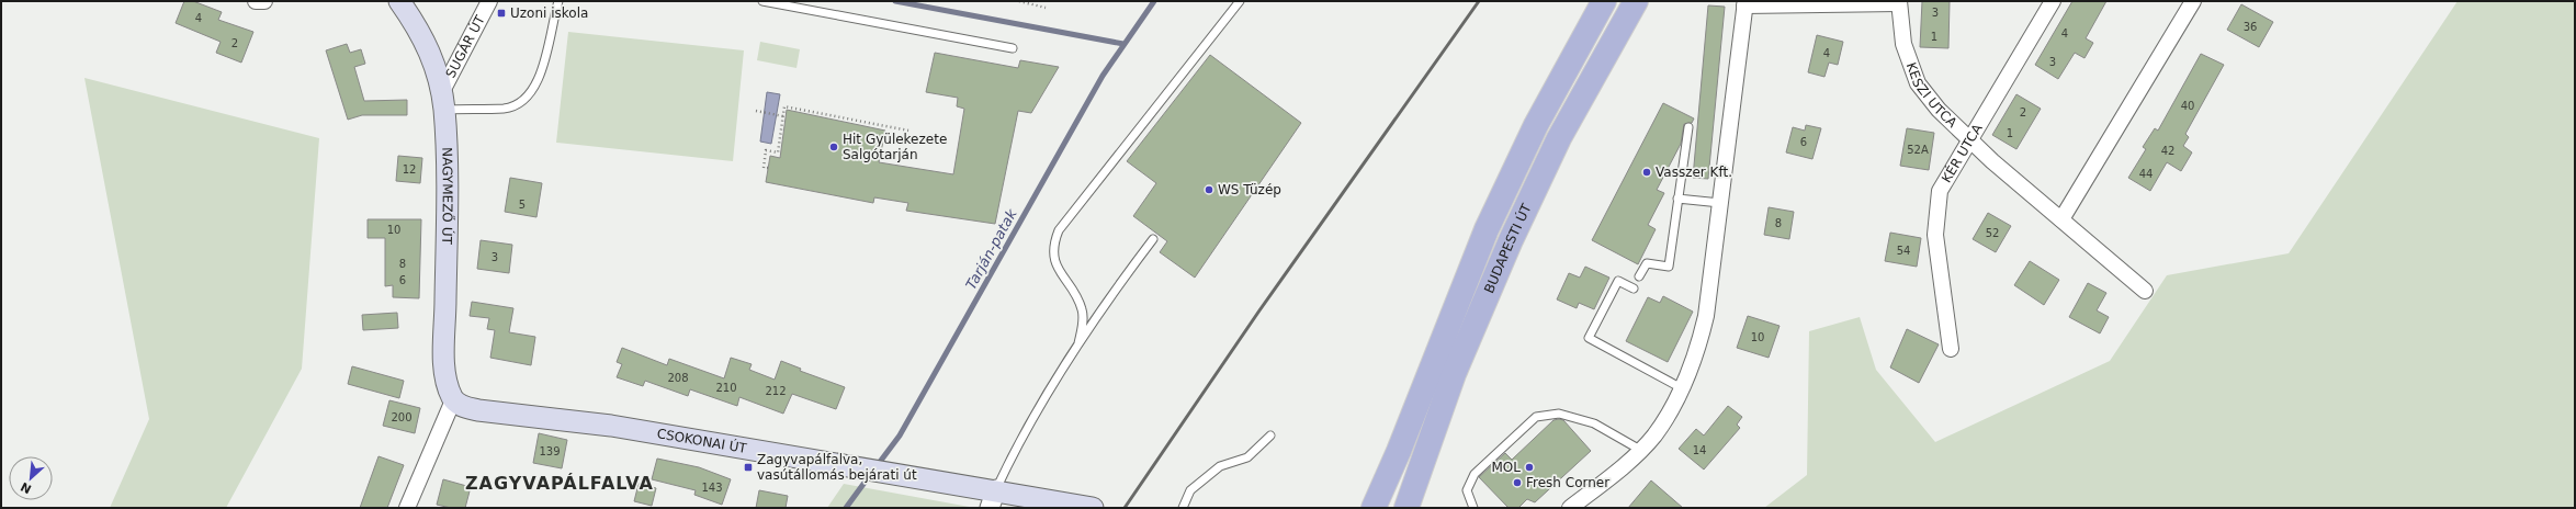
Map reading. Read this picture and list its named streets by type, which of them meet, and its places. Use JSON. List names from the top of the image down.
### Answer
{
  "streets": {
    "main road": ["NAGYMEZŐ ÚT", "BUDAPESTI ÚT", "CSOKONAI ÚT"],
    "street": ["SUGÁR ÚT", "KESZI UTCA", "KÉR UTCA"]
  },
  "crossings": [
    ["SUGÁR ÚT", "NAGYMEZŐ ÚT"],
    ["KESZI UTCA", "KÉR UTCA"],
    ["NAGYMEZŐ ÚT", "CSOKONAI ÚT"]
  ],
  "districts": ["ZAGYVAPÁLFALVA"],
  "water": ["Tarján-patak"],
  "places": {
    "transit": ["Uzoni iskola", "Zagyvapálfalva, vasútállomás bejárati út"],
    "other": [
      "Hit Gyülekezete Salgótarján",
      "Vasszer Kft.",
      "WS Tüzép",
      "MOL",
      "Fresh Corner"
    ]
  },
  "house_numbers": [
    "3",
    "4",
    "36",
    "4",
    "1",
    "2",
    "4",
    "3",
    "40",
    "2",
    "1",
    "6",
    "52A",
    "42",
    "12",
    "44",
    "5",
    "8",
    "10",
    "52",
    "54",
    "3",
    "8",
    "6",
    "10",
    "208",
    "210",
    "212",
    "200",
    "14",
    "139",
    "143"
  ],
  "north": "bottom left"
}
